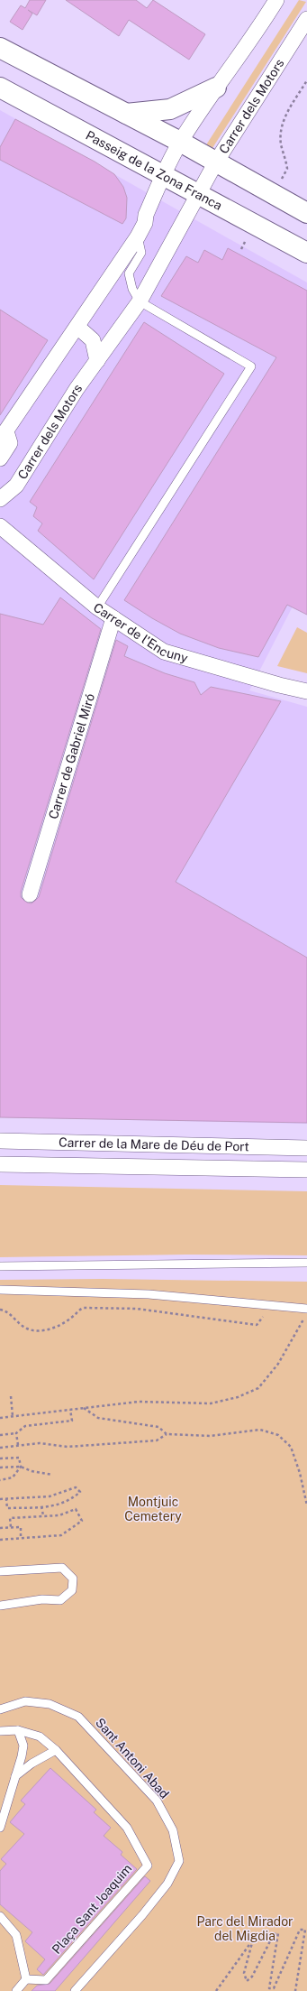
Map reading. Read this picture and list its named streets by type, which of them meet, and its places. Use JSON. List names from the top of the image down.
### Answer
{
  "streets": {
    "main road": ["Passeig de la Zona Franca"],
    "street": [
      "Carrer dels Motors",
      "Carrer de l'Encuny",
      "Carrer de Gabriel Miró",
      "Carrer de la Mare de Déu de Port"
    ],
    "lane": ["Sant Antoni Abad", "Plaça Sant Joaquim"]
  },
  "crossings": [
    ["Carrer dels Motors", "Passeig de la Zona Franca"],
    ["Carrer de l'Encuny", "Carrer de Gabriel Miró"]
  ],
  "parks": ["Montjuic Cemetery", "Parc del Mirador del Migdia"]
}
